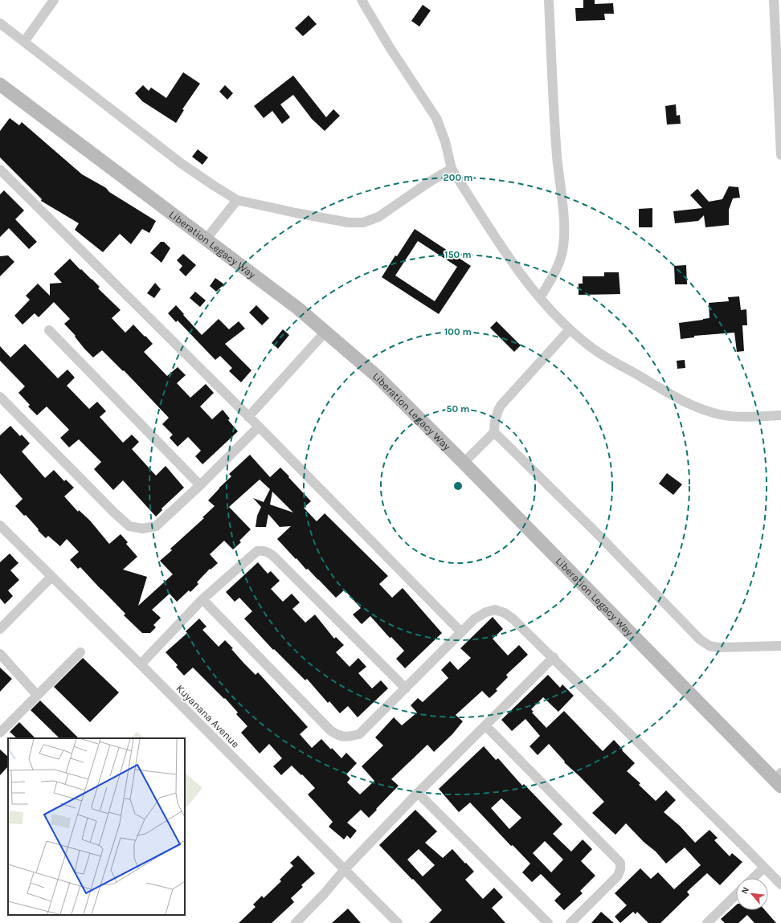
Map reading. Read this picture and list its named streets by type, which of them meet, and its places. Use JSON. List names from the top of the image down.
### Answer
{
  "streets": {
    "main road": ["Liberation Legacy Way"],
    "street": ["Kuyanana Avenue"]
  },
  "north": "top left",
  "rings": [
    "200 m",
    "150 m",
    "100 m",
    "50 m"
  ]
}
